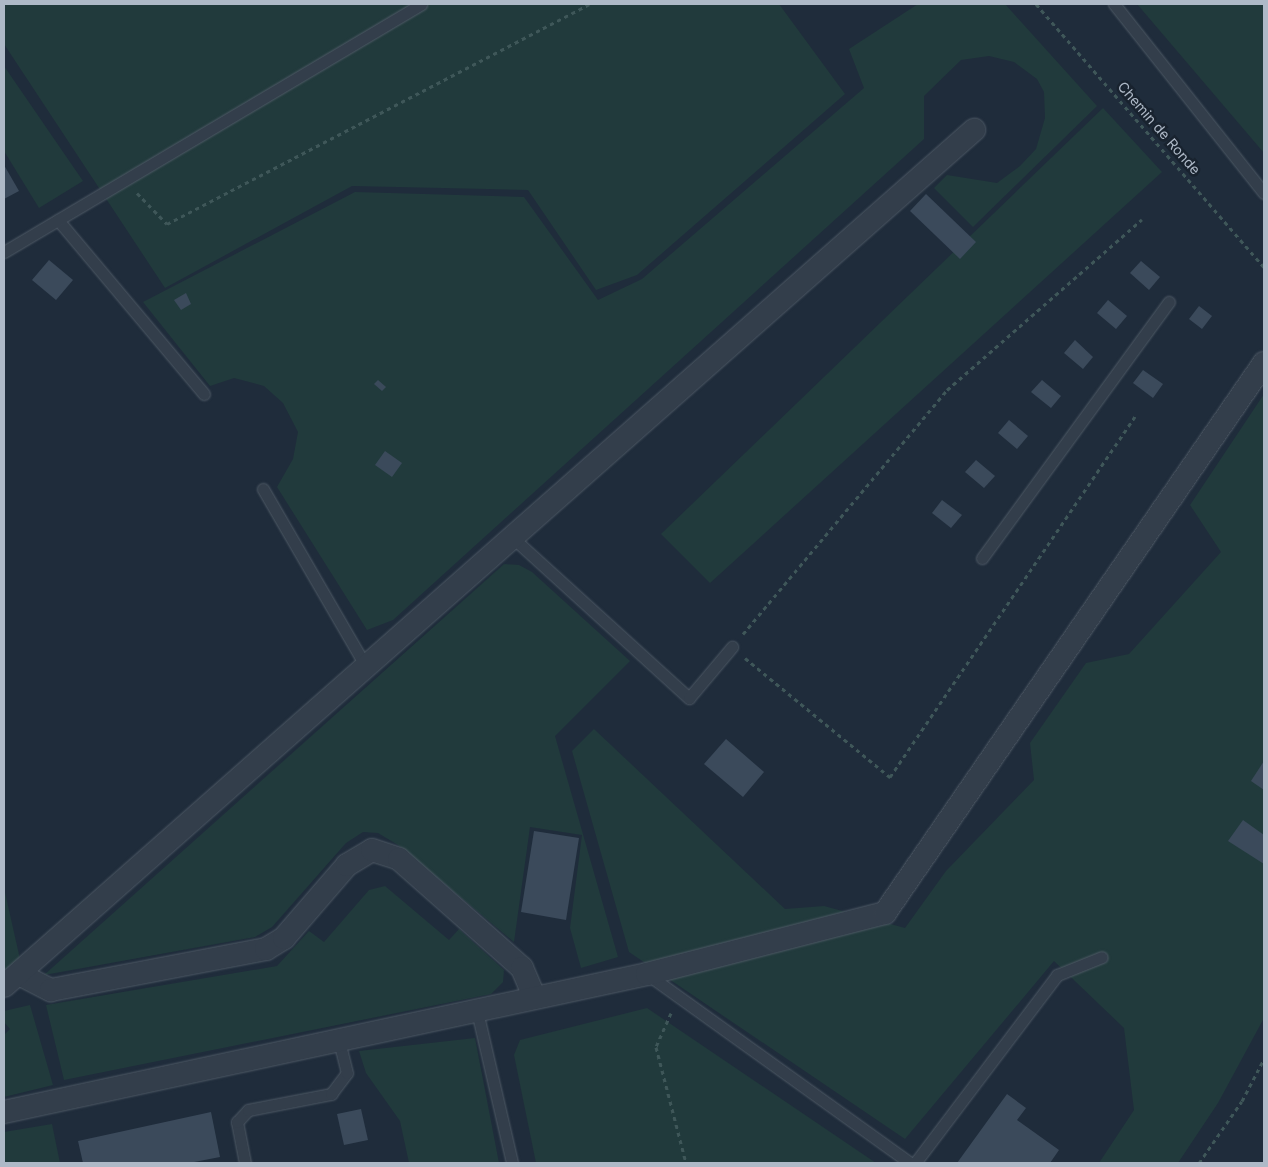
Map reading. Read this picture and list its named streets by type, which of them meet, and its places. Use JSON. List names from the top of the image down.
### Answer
{
  "streets": {
    "path": ["Chemin de Ronde"]
  }
}
